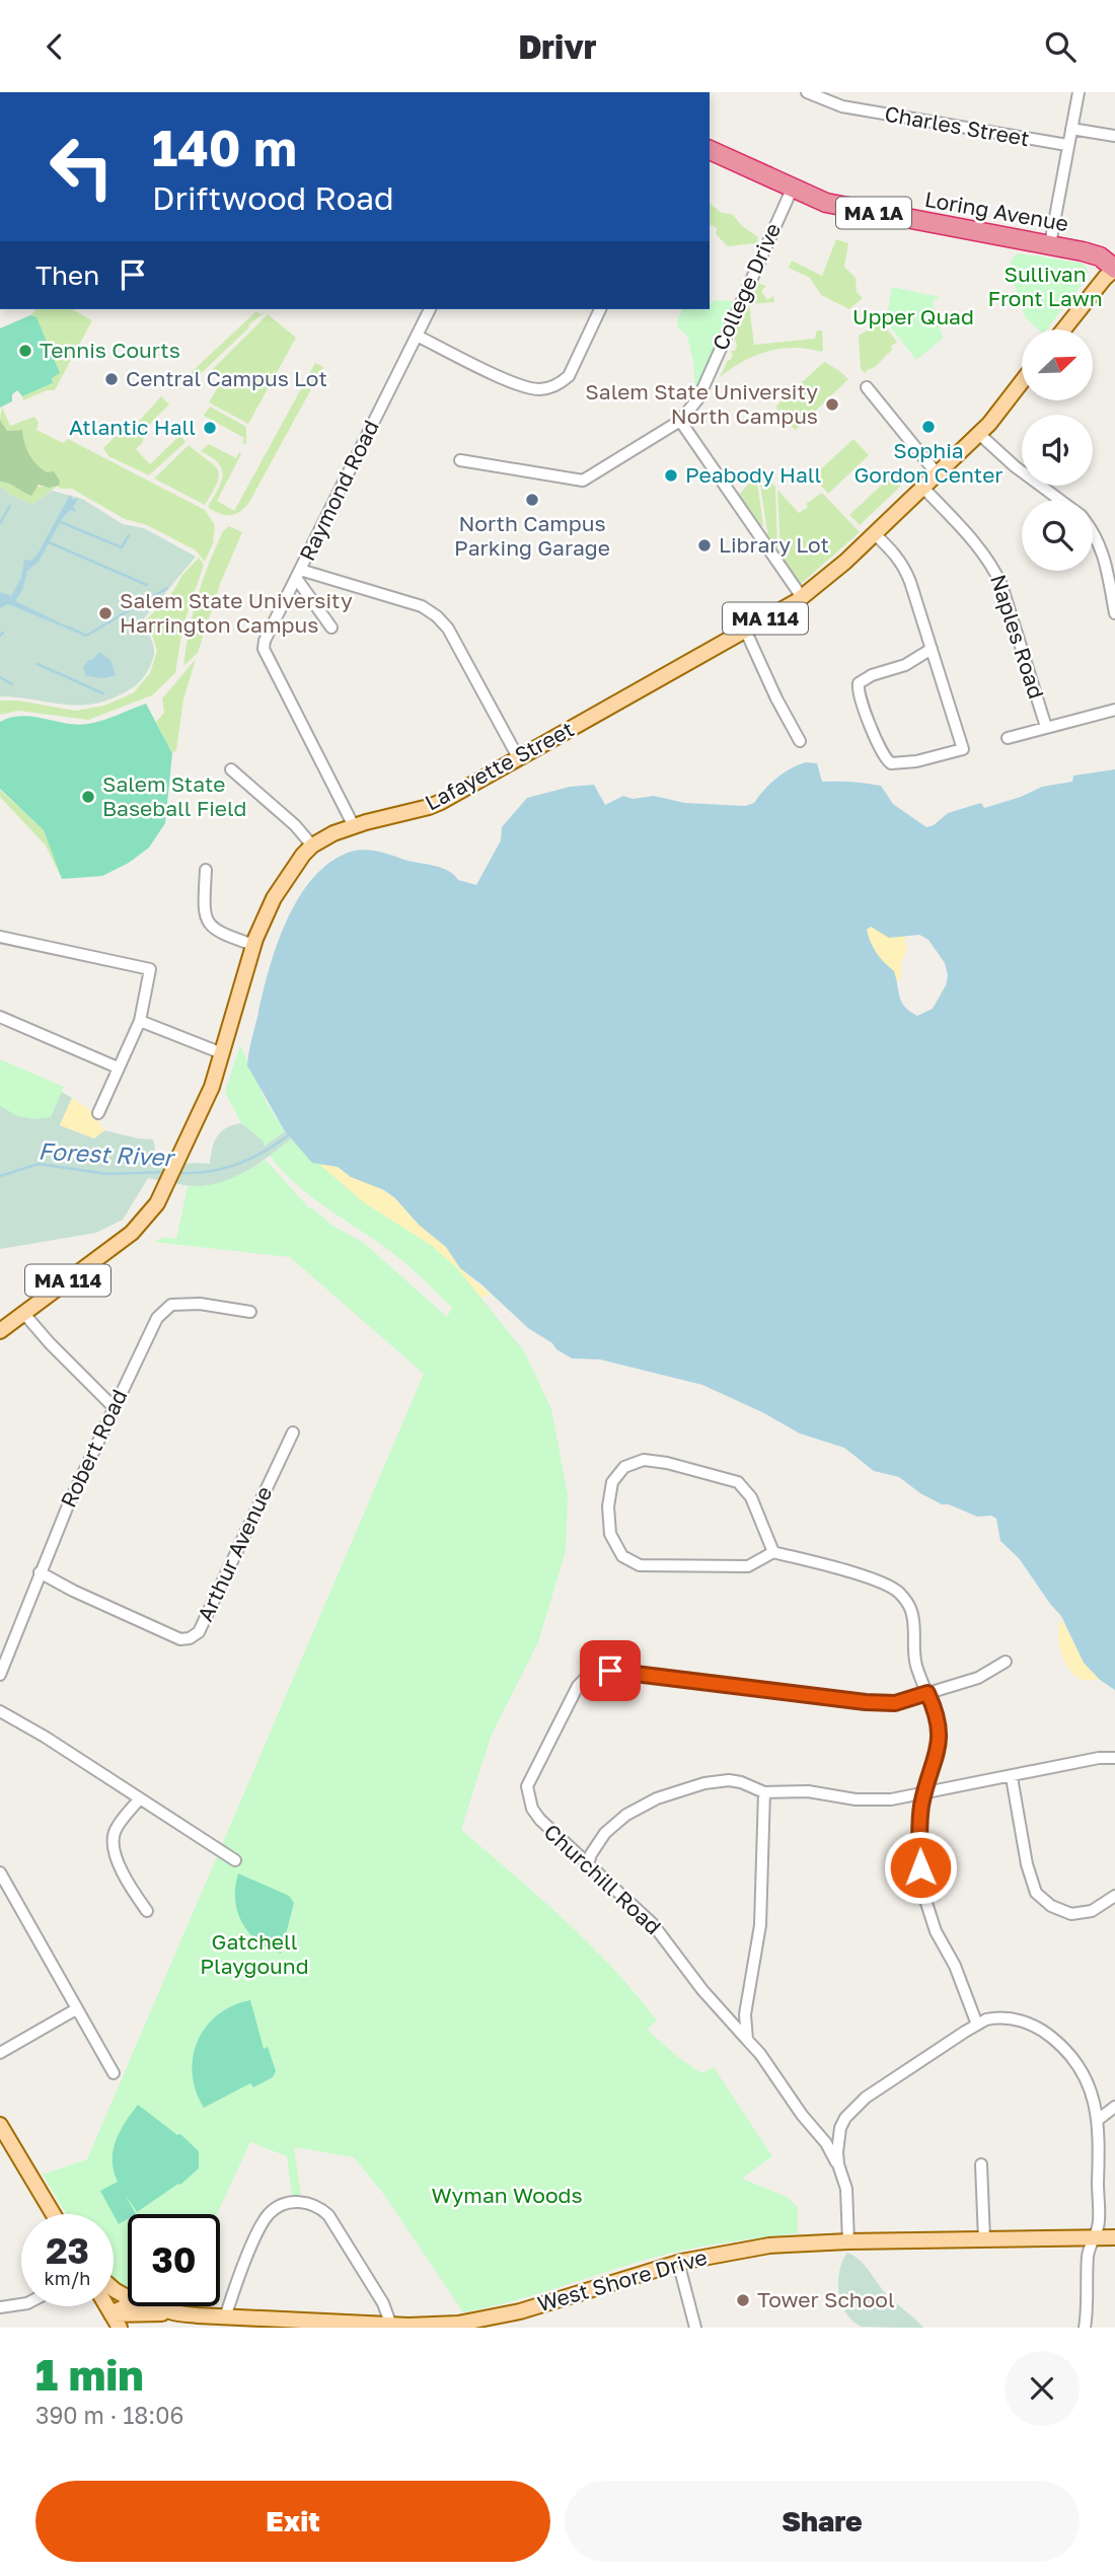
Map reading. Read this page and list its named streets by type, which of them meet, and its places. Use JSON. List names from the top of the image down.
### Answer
{
  "streets": {
    "highway": ["Loring Avenue", "MA 1A"],
    "main road": ["MA 114", "Lafayette Street", "West Shore Drive"],
    "street": [
      "Charles Street",
      "College Drive",
      "Raymond Road",
      "Naples Road",
      "Robert Road",
      "Arthur Avenue",
      "Churchill Road"
    ]
  },
  "crossings": [
    ["Loring Avenue", "College Drive"],
    ["Raymond Road", "Lafayette Street"],
    ["Naples Road", "Lafayette Street"],
    ["Robert Road", "Arthur Avenue"]
  ],
  "water": ["Forest River"],
  "parks": [
    "Sullivan Front Lawn",
    "Upper Quad",
    "Gatchell Playgound",
    "Wyman Woods"
  ],
  "places": [
    "Tennis Courts",
    "Central Campus Lot",
    "Salem State University North Campus",
    "Sophia Gordon Center",
    "Atlantic Hall",
    "Peabody Hall",
    "North Campus Parking Garage",
    "Library Lot",
    "Salem State University Harrington Campus",
    "Salem State Baseball Field",
    "Tower School"
  ],
  "north": "top right",
  "page": {
    "header": "Drivr",
    "turn": ["140 m", "Driftwood Road"],
    "then": "Then",
    "speed": "23 km/h",
    "limit": "30",
    "heading": ["1 min", "390 m · 18:06"],
    "buttons": ["Exit", "Share"]
  }
}
